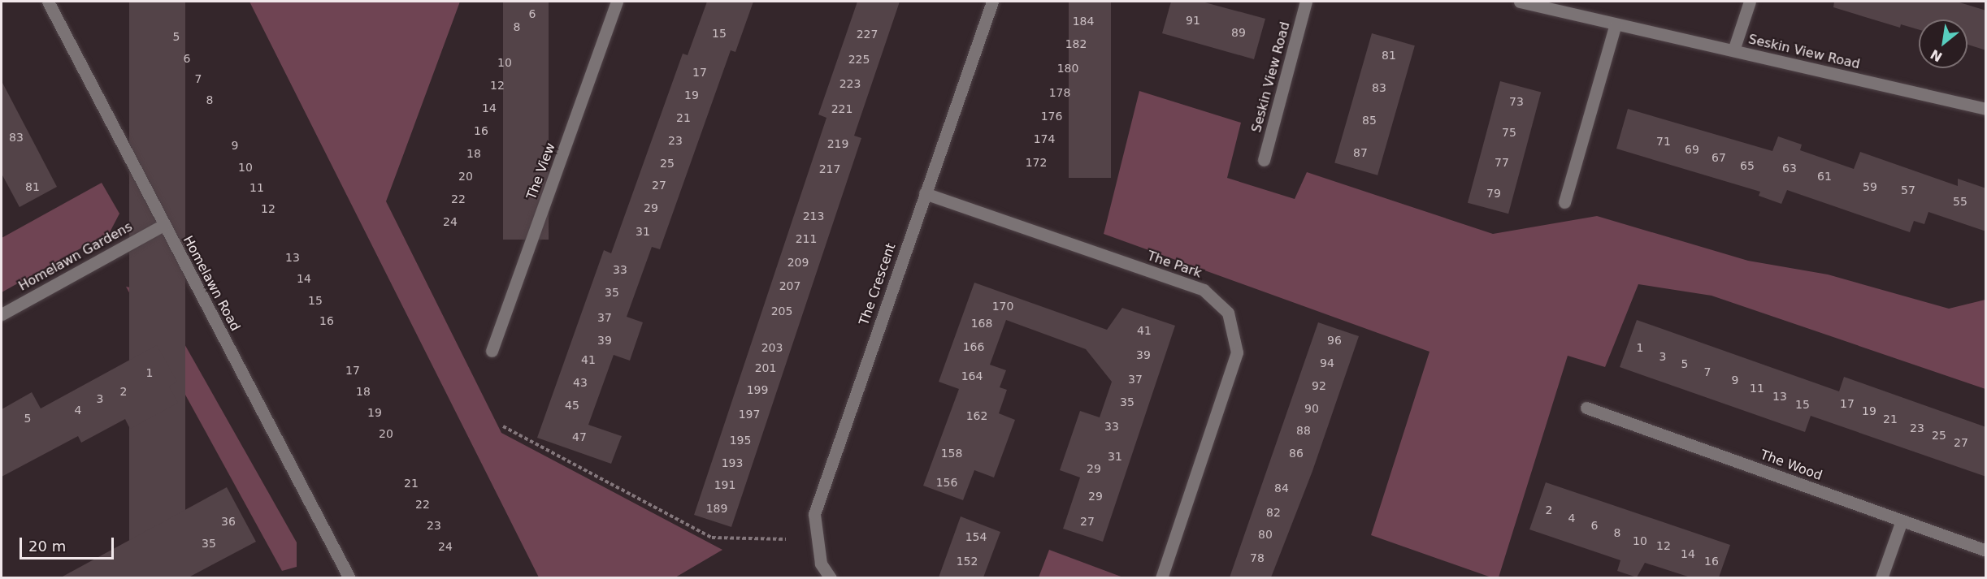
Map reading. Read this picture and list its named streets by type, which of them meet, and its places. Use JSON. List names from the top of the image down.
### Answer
{
  "streets": {
    "street": [
      "Seskin View Road",
      "The View",
      "Homelawn Gardens",
      "The Park",
      "Homelawn Road",
      "The Crescent",
      "The Wood"
    ]
  },
  "crossings": [
    ["Homelawn Gardens", "Homelawn Road"],
    ["The Park", "The Crescent"]
  ],
  "house_numbers": [
    "6",
    "91",
    "184",
    "8",
    "89",
    "15",
    "227",
    "5",
    "182",
    "81",
    "6",
    "225",
    "10",
    "180",
    "17",
    "7",
    "223",
    "12",
    "83",
    "178",
    "19",
    "8",
    "73",
    "14",
    "221",
    "176",
    "21",
    "85",
    "16",
    "75",
    "83",
    "174",
    "23",
    "71",
    "219",
    "9",
    "69",
    "87",
    "18",
    "67",
    "172",
    "77",
    "25",
    "65",
    "10",
    "63",
    "217",
    "20",
    "61",
    "27",
    "81",
    "59",
    "11",
    "57",
    "79",
    "22",
    "55",
    "29",
    "12",
    "213",
    "24",
    "31",
    "211",
    "13",
    "209",
    "33",
    "14",
    "207",
    "35",
    "15",
    "170",
    "205",
    "37",
    "16",
    "168",
    "41",
    "39",
    "96",
    "166",
    "203",
    "1",
    "39",
    "3",
    "41",
    "94",
    "5",
    "201",
    "17",
    "7",
    "1",
    "164",
    "37",
    "9",
    "43",
    "92",
    "11",
    "199",
    "2",
    "18",
    "13",
    "3",
    "35",
    "17",
    "15",
    "45",
    "90",
    "4",
    "19",
    "19",
    "197",
    "162",
    "5",
    "21",
    "33",
    "23",
    "88",
    "20",
    "25",
    "47",
    "195",
    "27",
    "158",
    "86",
    "31",
    "193",
    "29",
    "156",
    "21",
    "191",
    "84",
    "29",
    "22",
    "189",
    "2",
    "82",
    "4",
    "36",
    "27",
    "23",
    "6",
    "8",
    "80",
    "154",
    "10",
    "35",
    "12",
    "24",
    "14",
    "78",
    "152",
    "16"
  ],
  "scale_bar": "20 m",
  "north": "bottom left"
}
